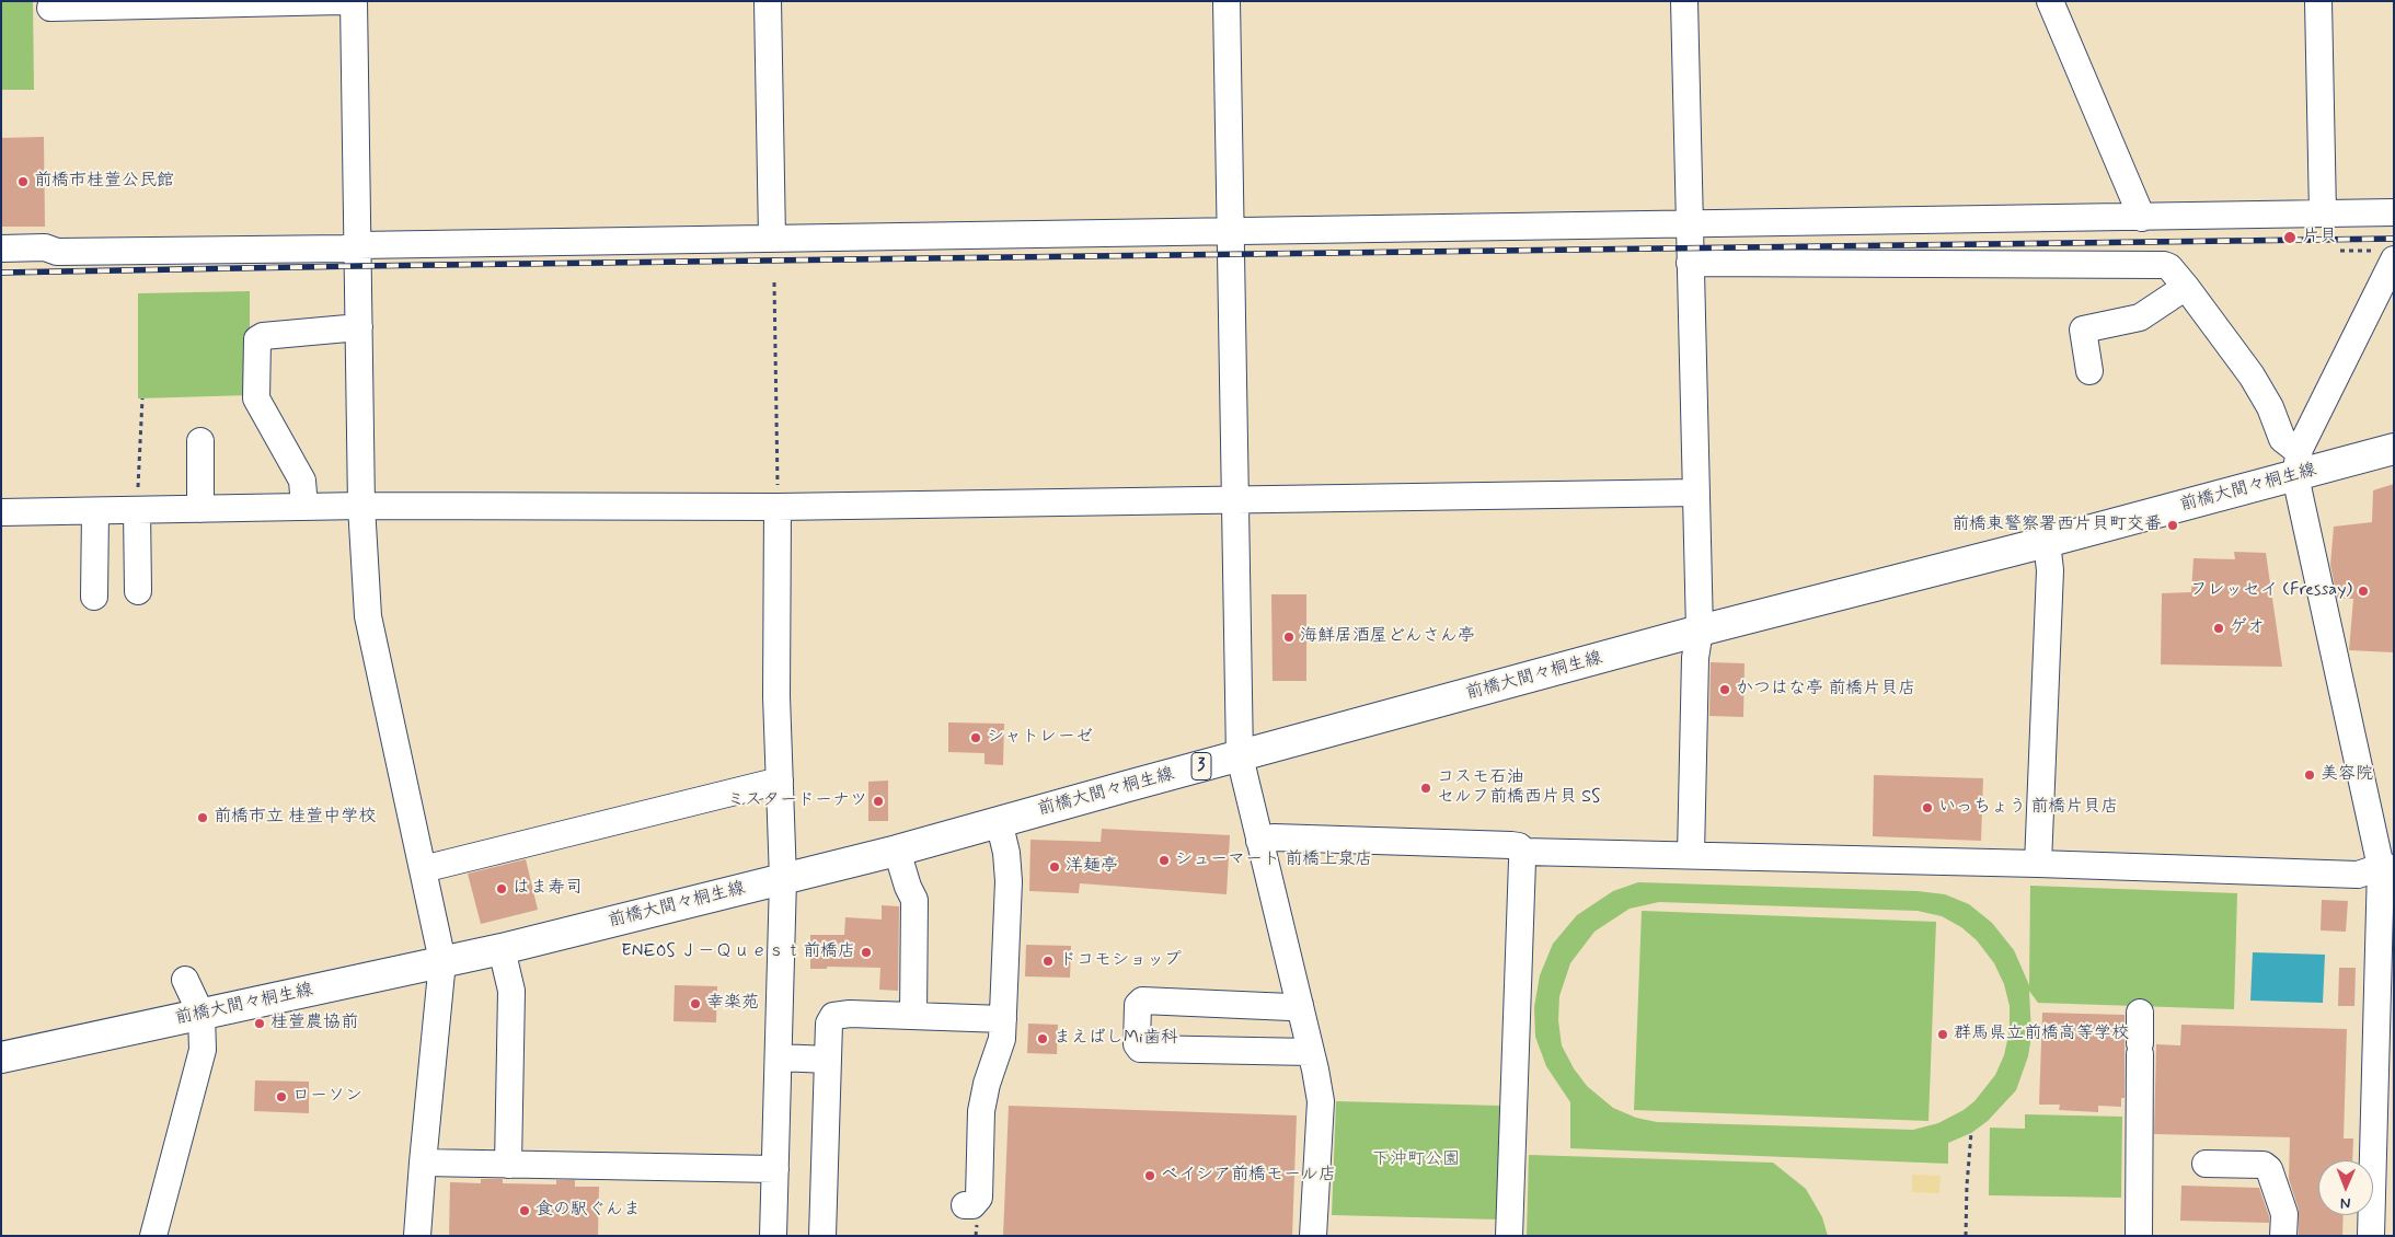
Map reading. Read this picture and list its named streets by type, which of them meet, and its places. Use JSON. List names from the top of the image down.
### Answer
{
  "streets": {
    "main road": ["前橋大間々桐生線", "3"]
  },
  "parks": ["下沖町公園"],
  "places": [
    "前橋市桂萱公民館",
    "片貝",
    "前橋東警察署西片貝町交番",
    "フレッセイ (Fressay)",
    "ゲオ",
    "海鮮居酒屋どんさん亭",
    "かつはな亭 前橋片貝店",
    "シャトレーゼ",
    "美容院",
    "コスモ石油 セルフ前橋西片貝 SS",
    "ミスタードーナツ",
    "いっちょう 前橋片貝店",
    "前橋市立 桂萱中学校",
    "シューマート 前橋上泉店",
    "洋麺亭",
    "はま寿司",
    "ENEOS Ｊ－Ｑｕｅｓｔ前橋店",
    "ドコモショップ",
    "幸楽苑",
    "桂萱農協前",
    "群馬県立前橋高等学校",
    "まえばしMi歯科",
    "ローソン",
    "ベイシア前橋モール店",
    "食の駅ぐんま"
  ],
  "north": "bottom"
}
